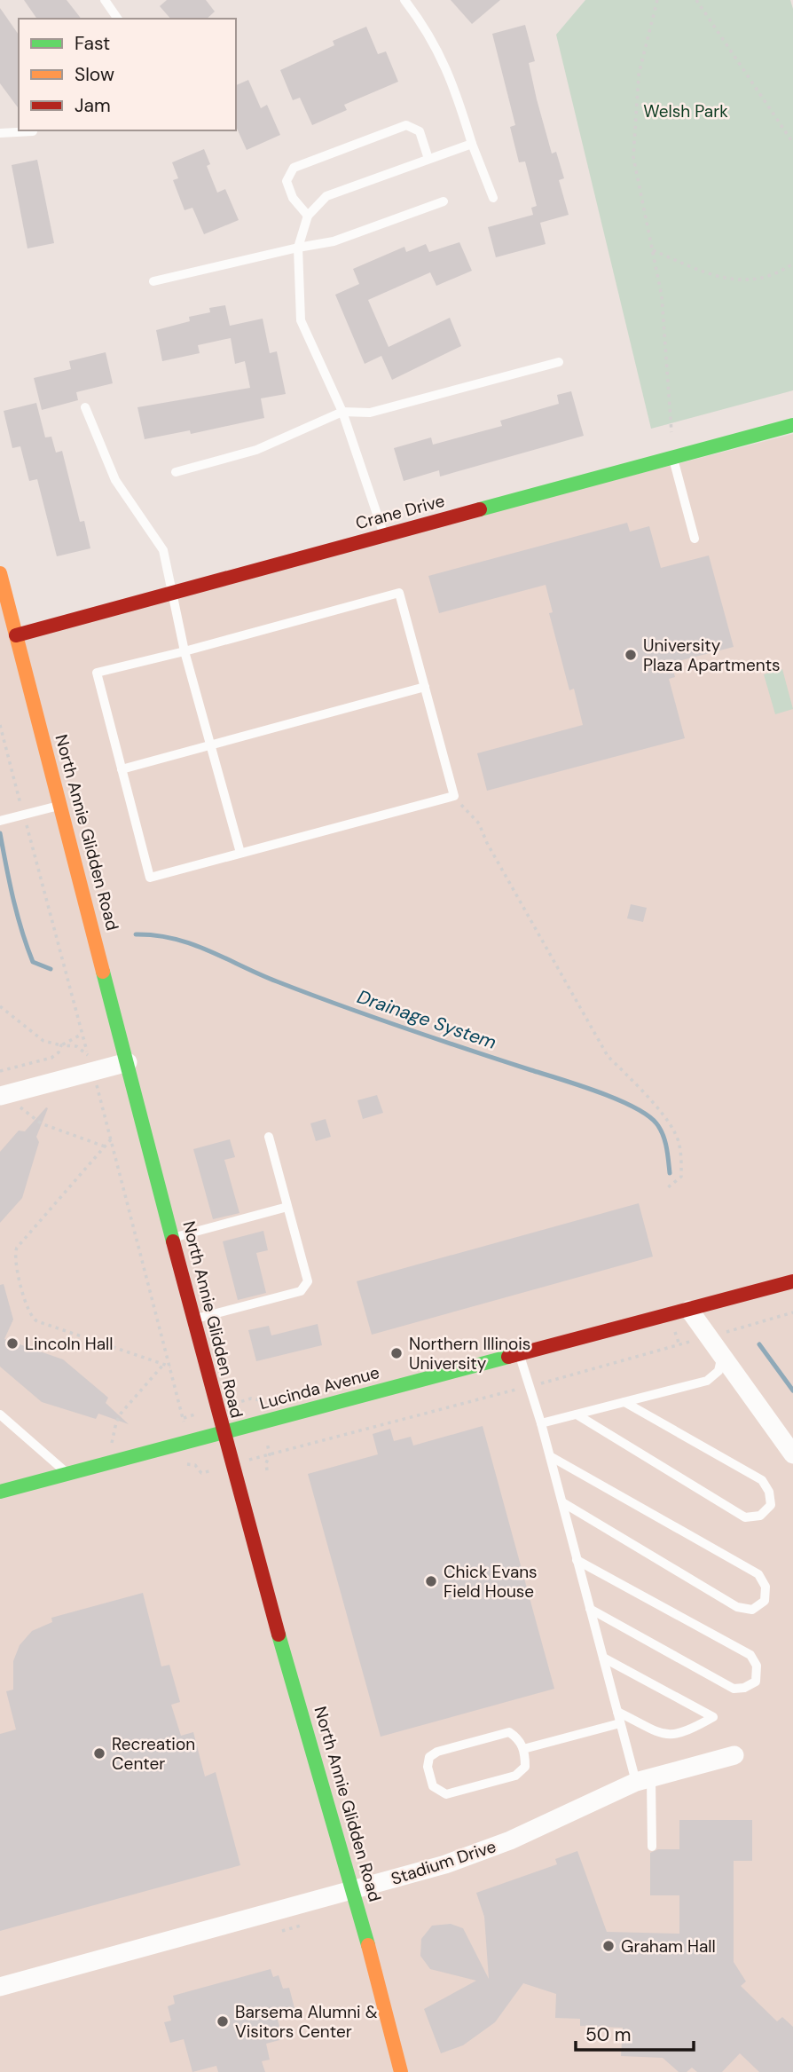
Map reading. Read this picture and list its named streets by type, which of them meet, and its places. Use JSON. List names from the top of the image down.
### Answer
{
  "streets": {
    "street": [
      "Crane Drive",
      "North Annie Glidden Road",
      "Lucinda Avenue",
      "Stadium Drive"
    ]
  },
  "crossings": [
    ["Crane Drive", "North Annie Glidden Road"],
    ["North Annie Glidden Road", "Lucinda Avenue"],
    ["North Annie Glidden Road", "Stadium Drive"]
  ],
  "water": ["Drainage System"],
  "parks": ["Welsh Park"],
  "places": [
    "University Plaza Apartments",
    "Lincoln Hall",
    "Northern Illinois University",
    "Chick Evans Field House",
    "Recreation Center",
    "Graham Hall",
    "Barsema Alumni & Visitors Center"
  ],
  "legend": ["Fast", "Slow", "Jam"],
  "scale_bar": "50 m"
}
